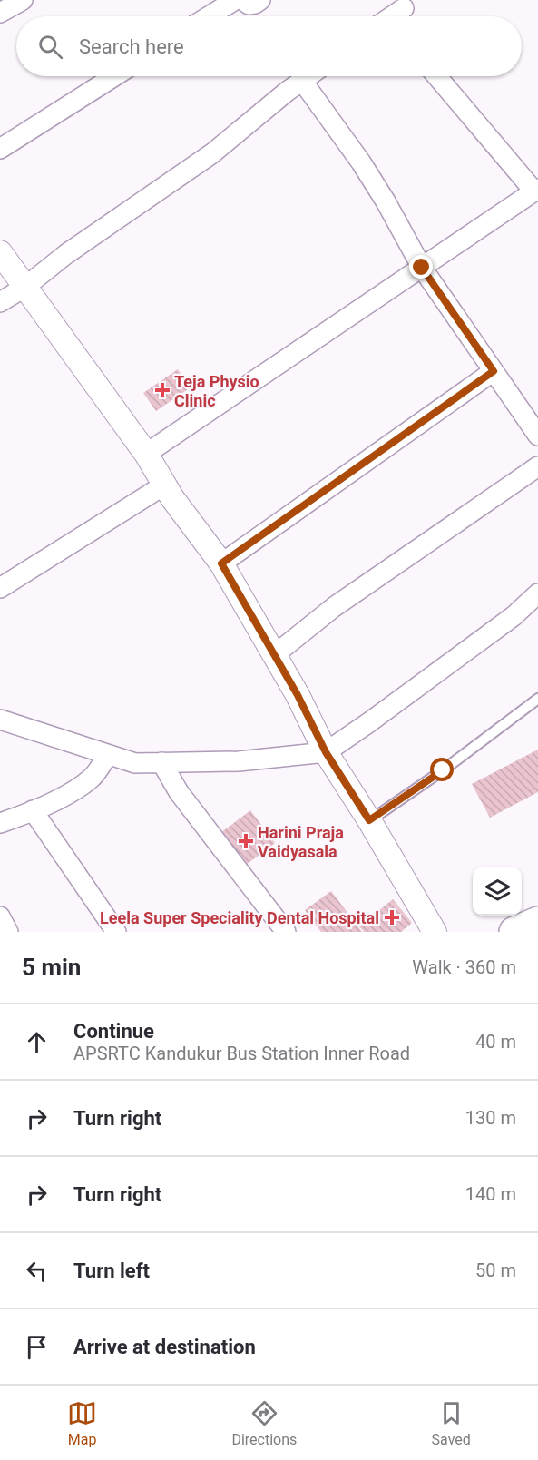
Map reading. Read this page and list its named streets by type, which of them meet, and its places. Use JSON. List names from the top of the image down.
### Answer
{
  "places": {
    "health": ["Teja Physio Clinic", "Harini Praja Vaidyasala", "Leela Super Speciality Dental Hospital"]
  },
  "page": {
    "search": "Search here",
    "heading": ["5 min", "Walk · 360 m"],
    "list": [
      ["Continue", "APSRTC Kandukur Bus Station Inner Road", "40 m"],
      ["Turn right", "130 m"],
      ["Turn right", "140 m"],
      ["Turn left", "50 m"],
      "Arrive at destination"
    ],
    "nav": ["Map", "Directions", "Saved"]
  }
}
